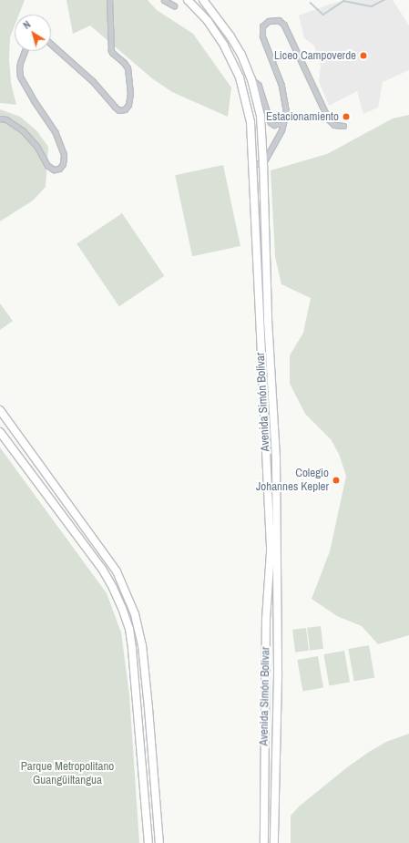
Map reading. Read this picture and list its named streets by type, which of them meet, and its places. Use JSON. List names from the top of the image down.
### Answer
{
  "streets": {
    "highway": ["Avenida Simón Bolívar"]
  },
  "parks": ["Parque Metropolitano Guangüiltangua"],
  "places": ["Liceo Campoverde", "Estacionamiento", "Colegio Johannes Kepler"],
  "north": "top left"
}
